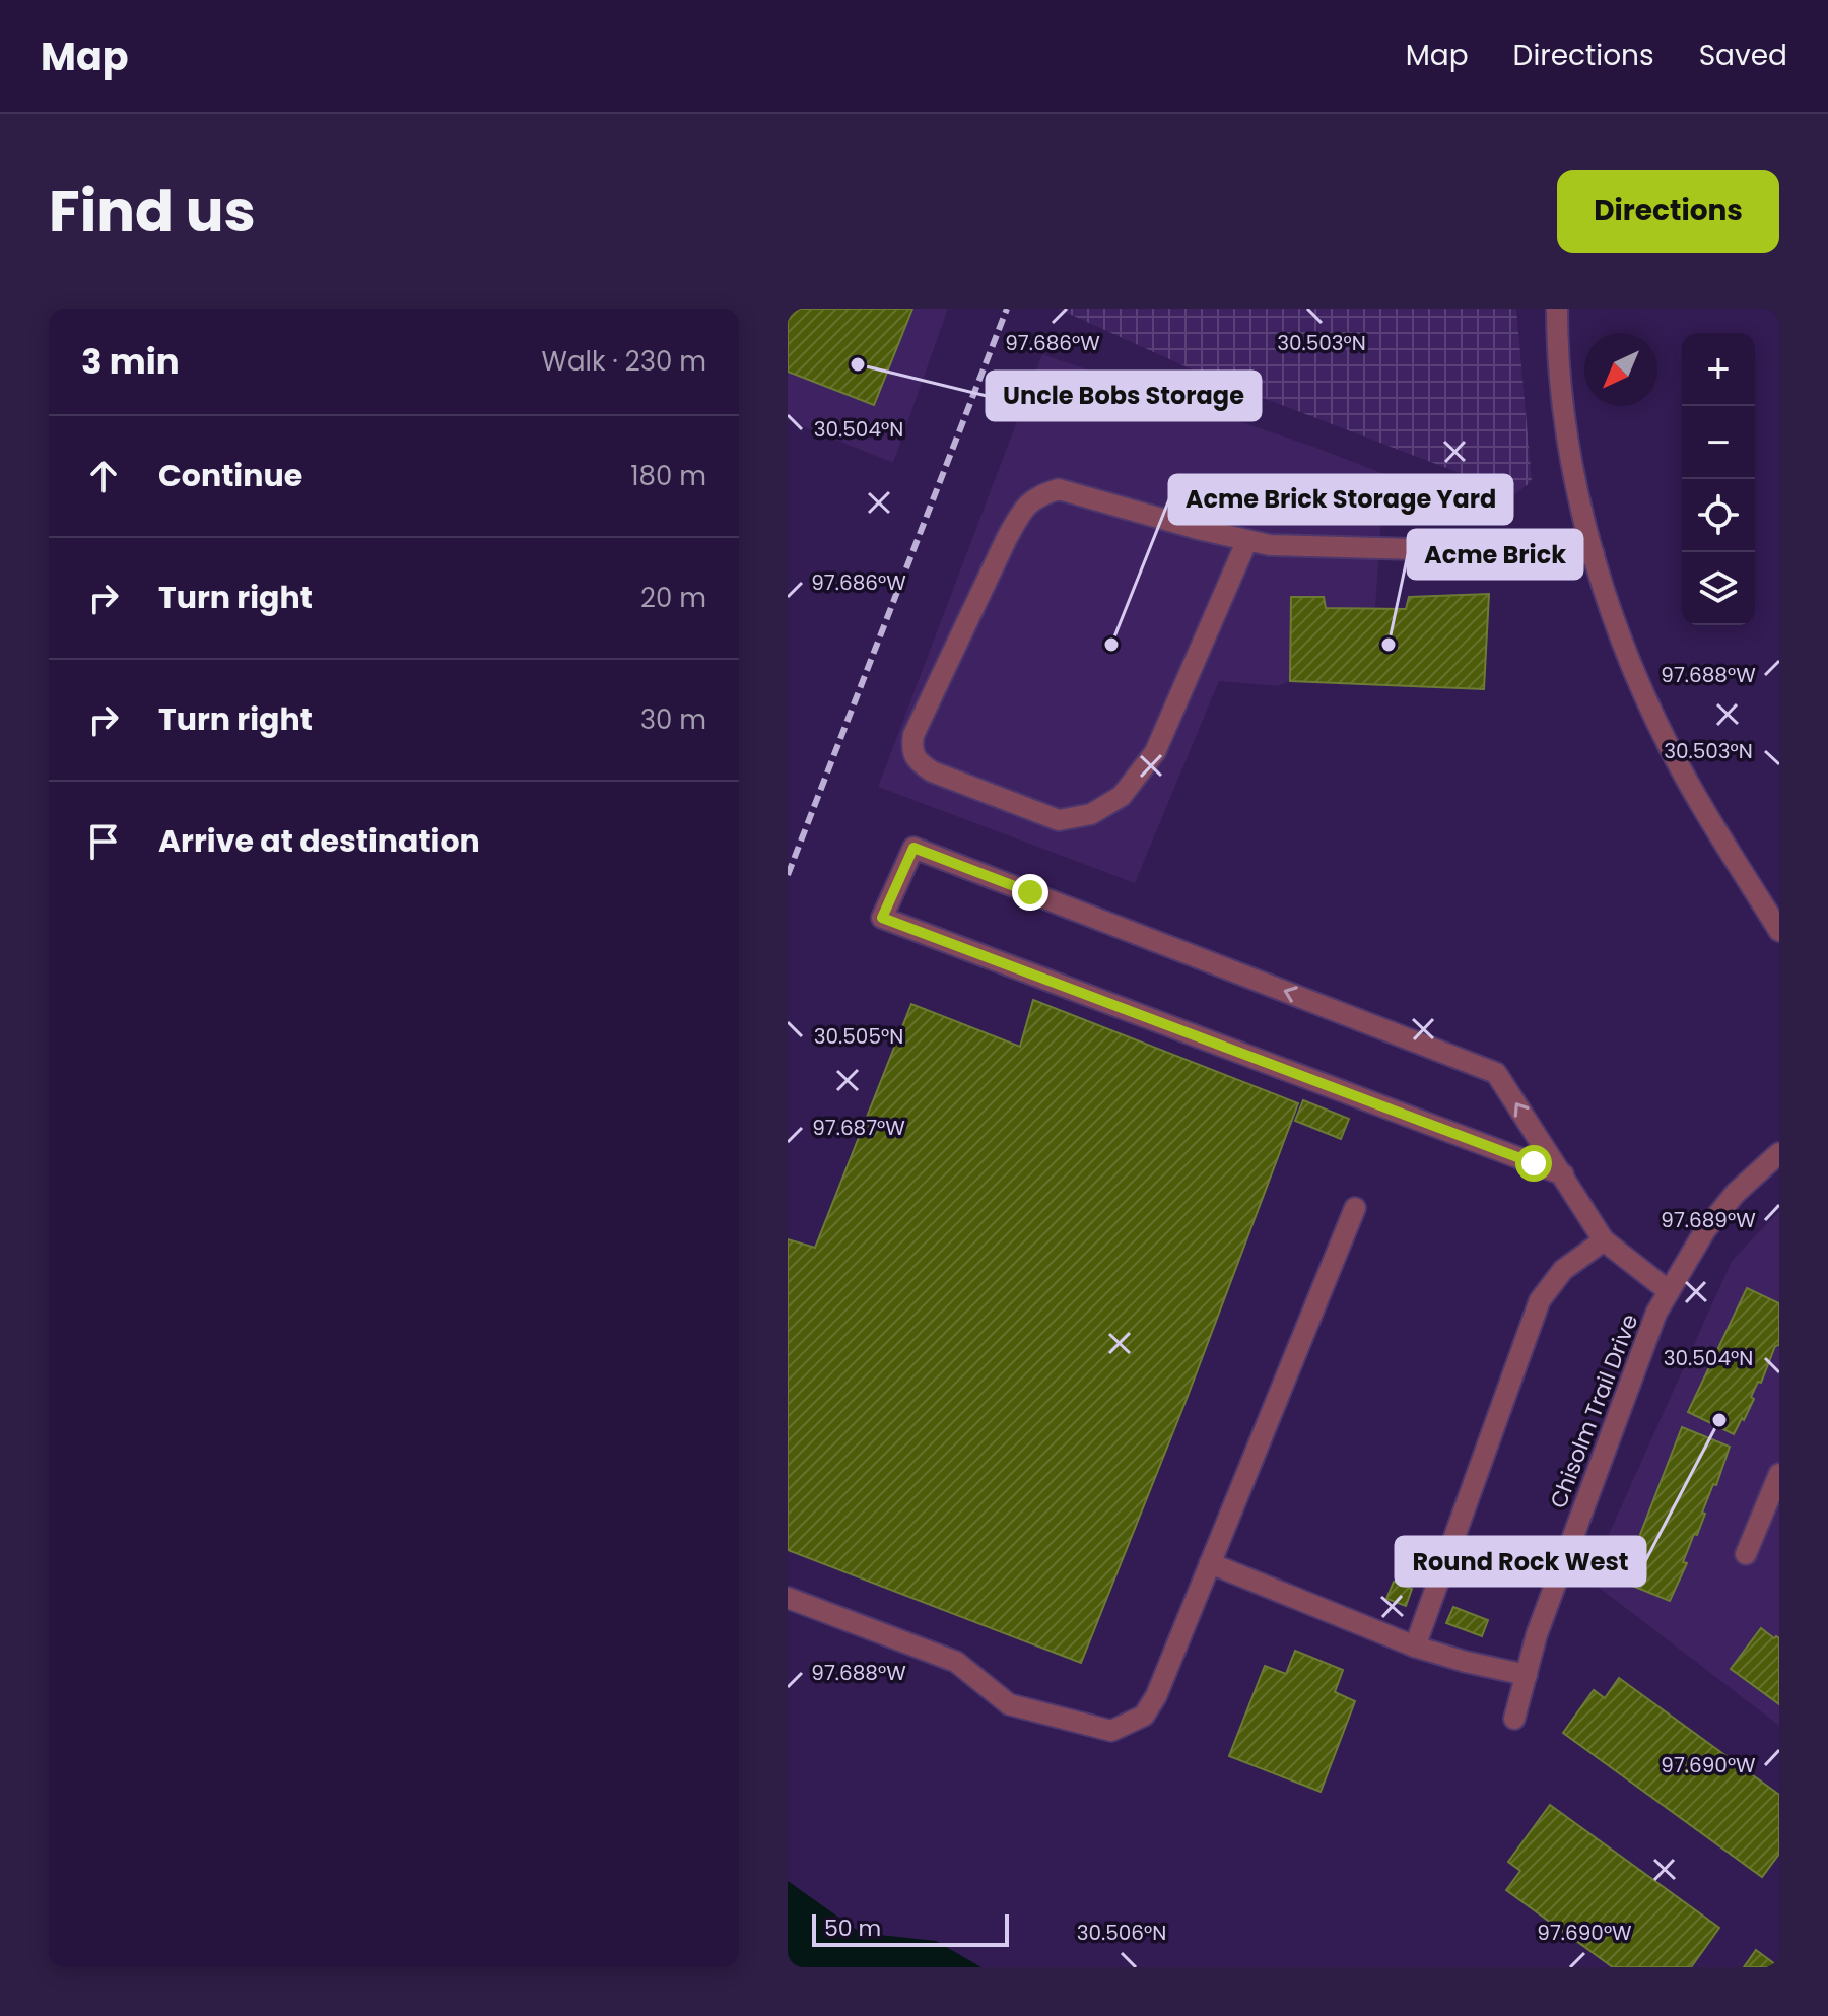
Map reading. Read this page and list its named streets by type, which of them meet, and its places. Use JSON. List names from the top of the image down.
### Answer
{
  "streets": {
    "street": ["Chisolm Trail Drive"]
  },
  "places": [
    "Uncle Bobs Storage",
    "Acme Brick Storage Yard",
    "Acme Brick",
    "Round Rock West"
  ],
  "scale_bar": "50 m",
  "north": "bottom left",
  "page": {
    "header": "Map",
    "nav": ["Map", "Directions", "Saved"],
    "title": "Find us",
    "buttons": "Directions",
    "heading": ["3 min", "Walk · 230 m"],
    "map_buttons": ["+", "−"],
    "list": [
      ["Continue", "180 m"],
      ["Turn right", "20 m"],
      ["Turn right", "30 m"],
      "Arrive at destination"
    ],
    "scale": "50 m"
  },
  "coordinates": [
    "30.503°N",
    "97.686°W",
    "30.504°N",
    "97.688°W",
    "30.505°N",
    "97.687°W",
    "97.689°W",
    "97.690°W",
    "30.506°N"
  ]
}
